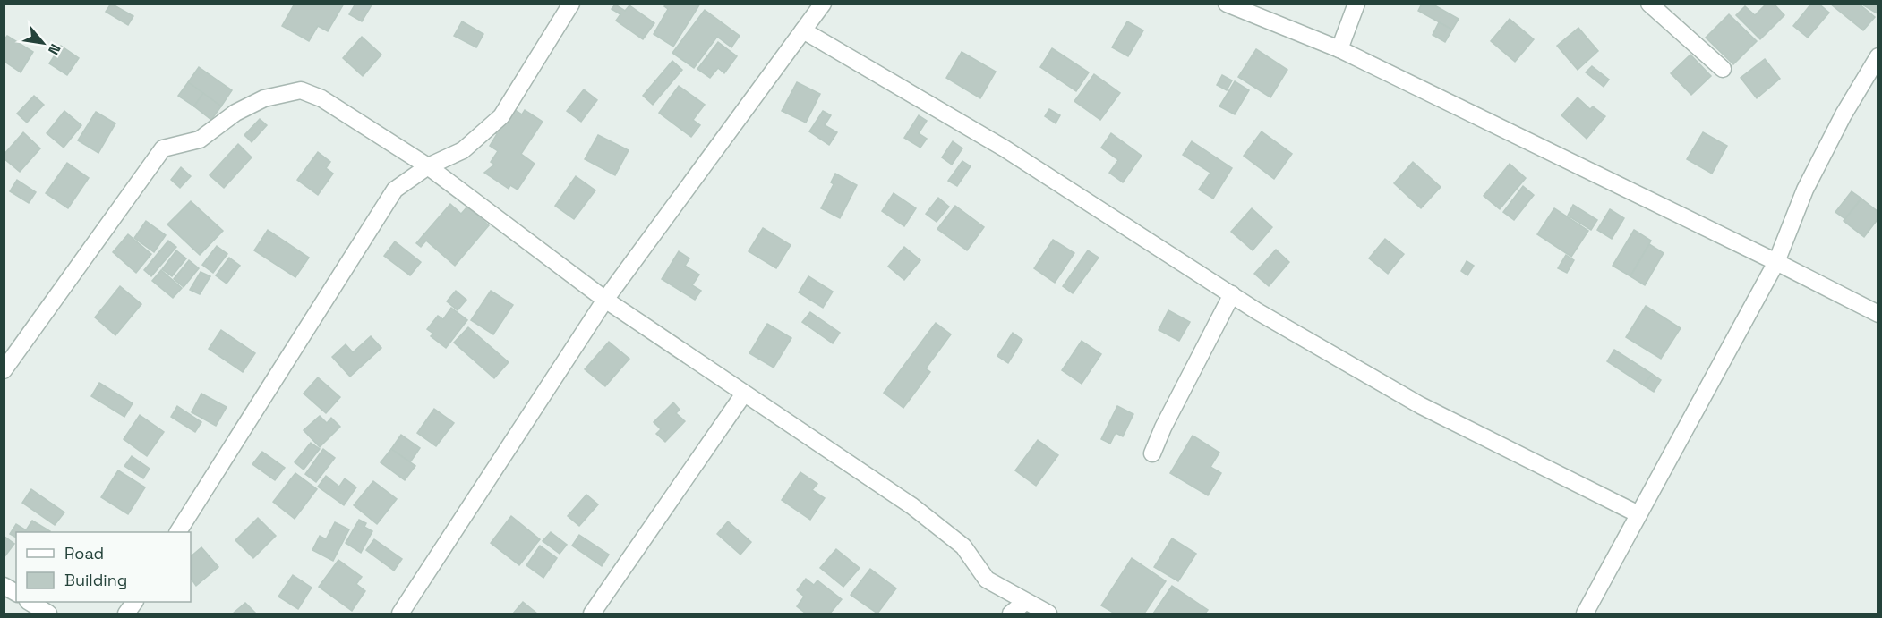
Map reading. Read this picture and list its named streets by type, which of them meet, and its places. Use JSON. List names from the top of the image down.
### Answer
{
  "legend": ["Road", "Building"],
  "north": "bottom right"
}
